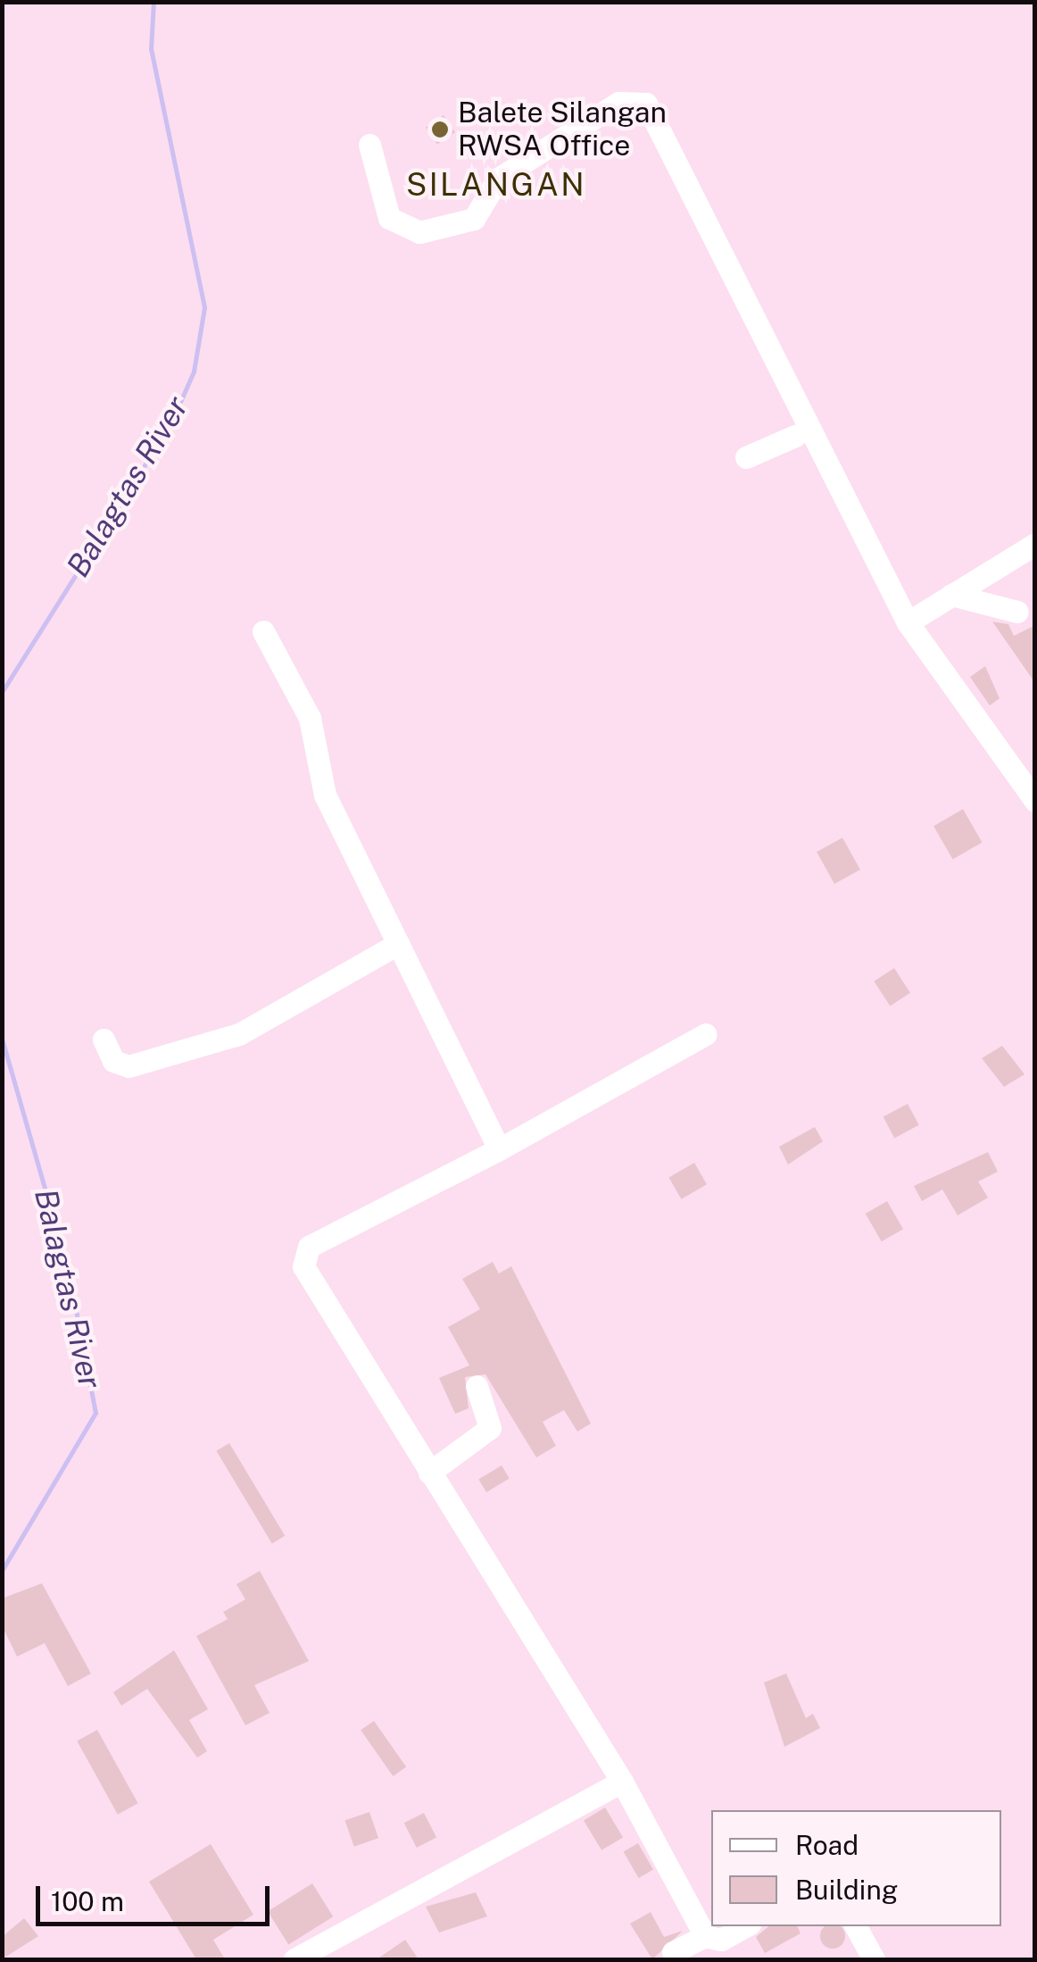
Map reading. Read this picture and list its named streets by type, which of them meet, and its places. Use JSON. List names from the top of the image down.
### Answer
{
  "districts": ["SILANGAN"],
  "water": ["Balagtas River"],
  "places": ["Balete Silangan RWSA Office"],
  "legend": ["Road", "Building"],
  "scale_bar": "100 m"
}
